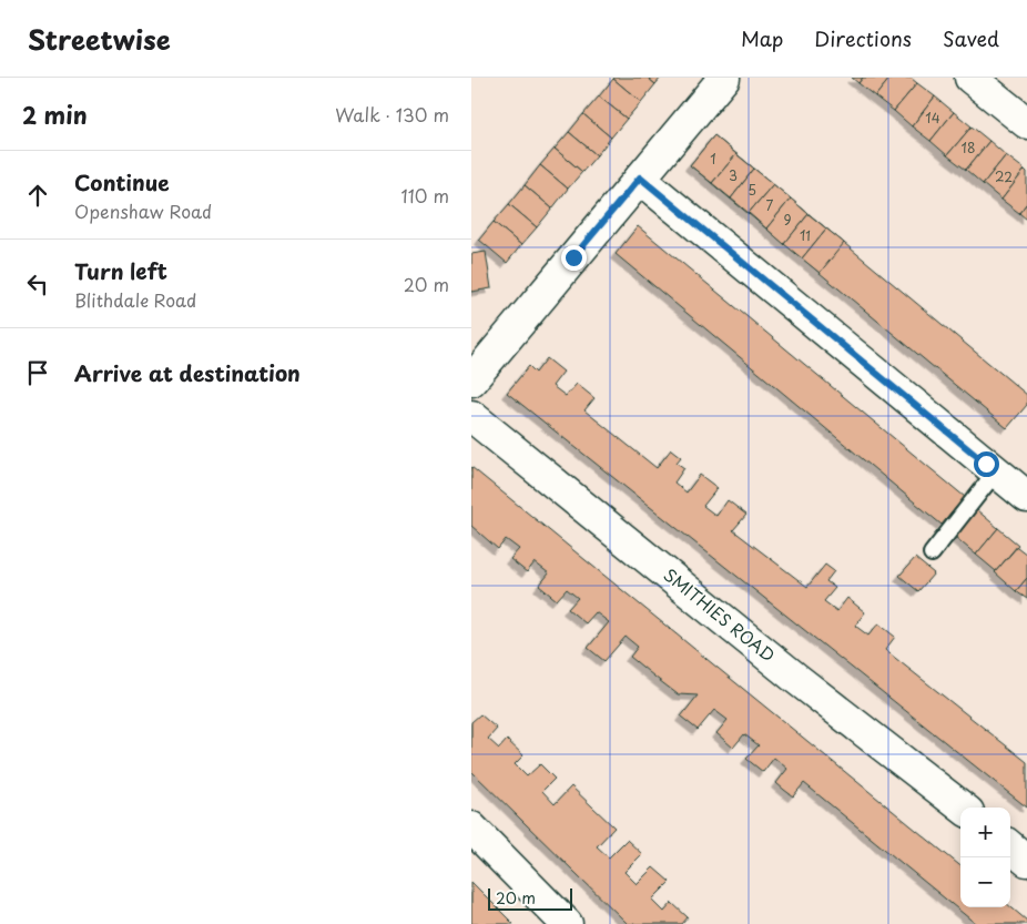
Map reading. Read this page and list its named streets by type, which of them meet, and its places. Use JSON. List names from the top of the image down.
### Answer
{
  "streets": {
    "street": ["SMITHIES ROAD"]
  },
  "house_numbers": [
    "14",
    "18",
    "1",
    "3",
    "22",
    "5",
    "7",
    "9",
    "11"
  ],
  "scale_bar": "20 m",
  "page": {
    "header": "Streetwise",
    "nav": ["Map", "Directions", "Saved"],
    "heading": ["2 min", "Walk · 130 m"],
    "list": [
      ["Continue", "Openshaw Road", "110 m"],
      ["Turn left", "Blithdale Road", "20 m"],
      "Arrive at destination"
    ],
    "map_buttons": ["+", "−"],
    "scale": "20 m"
  }
}
